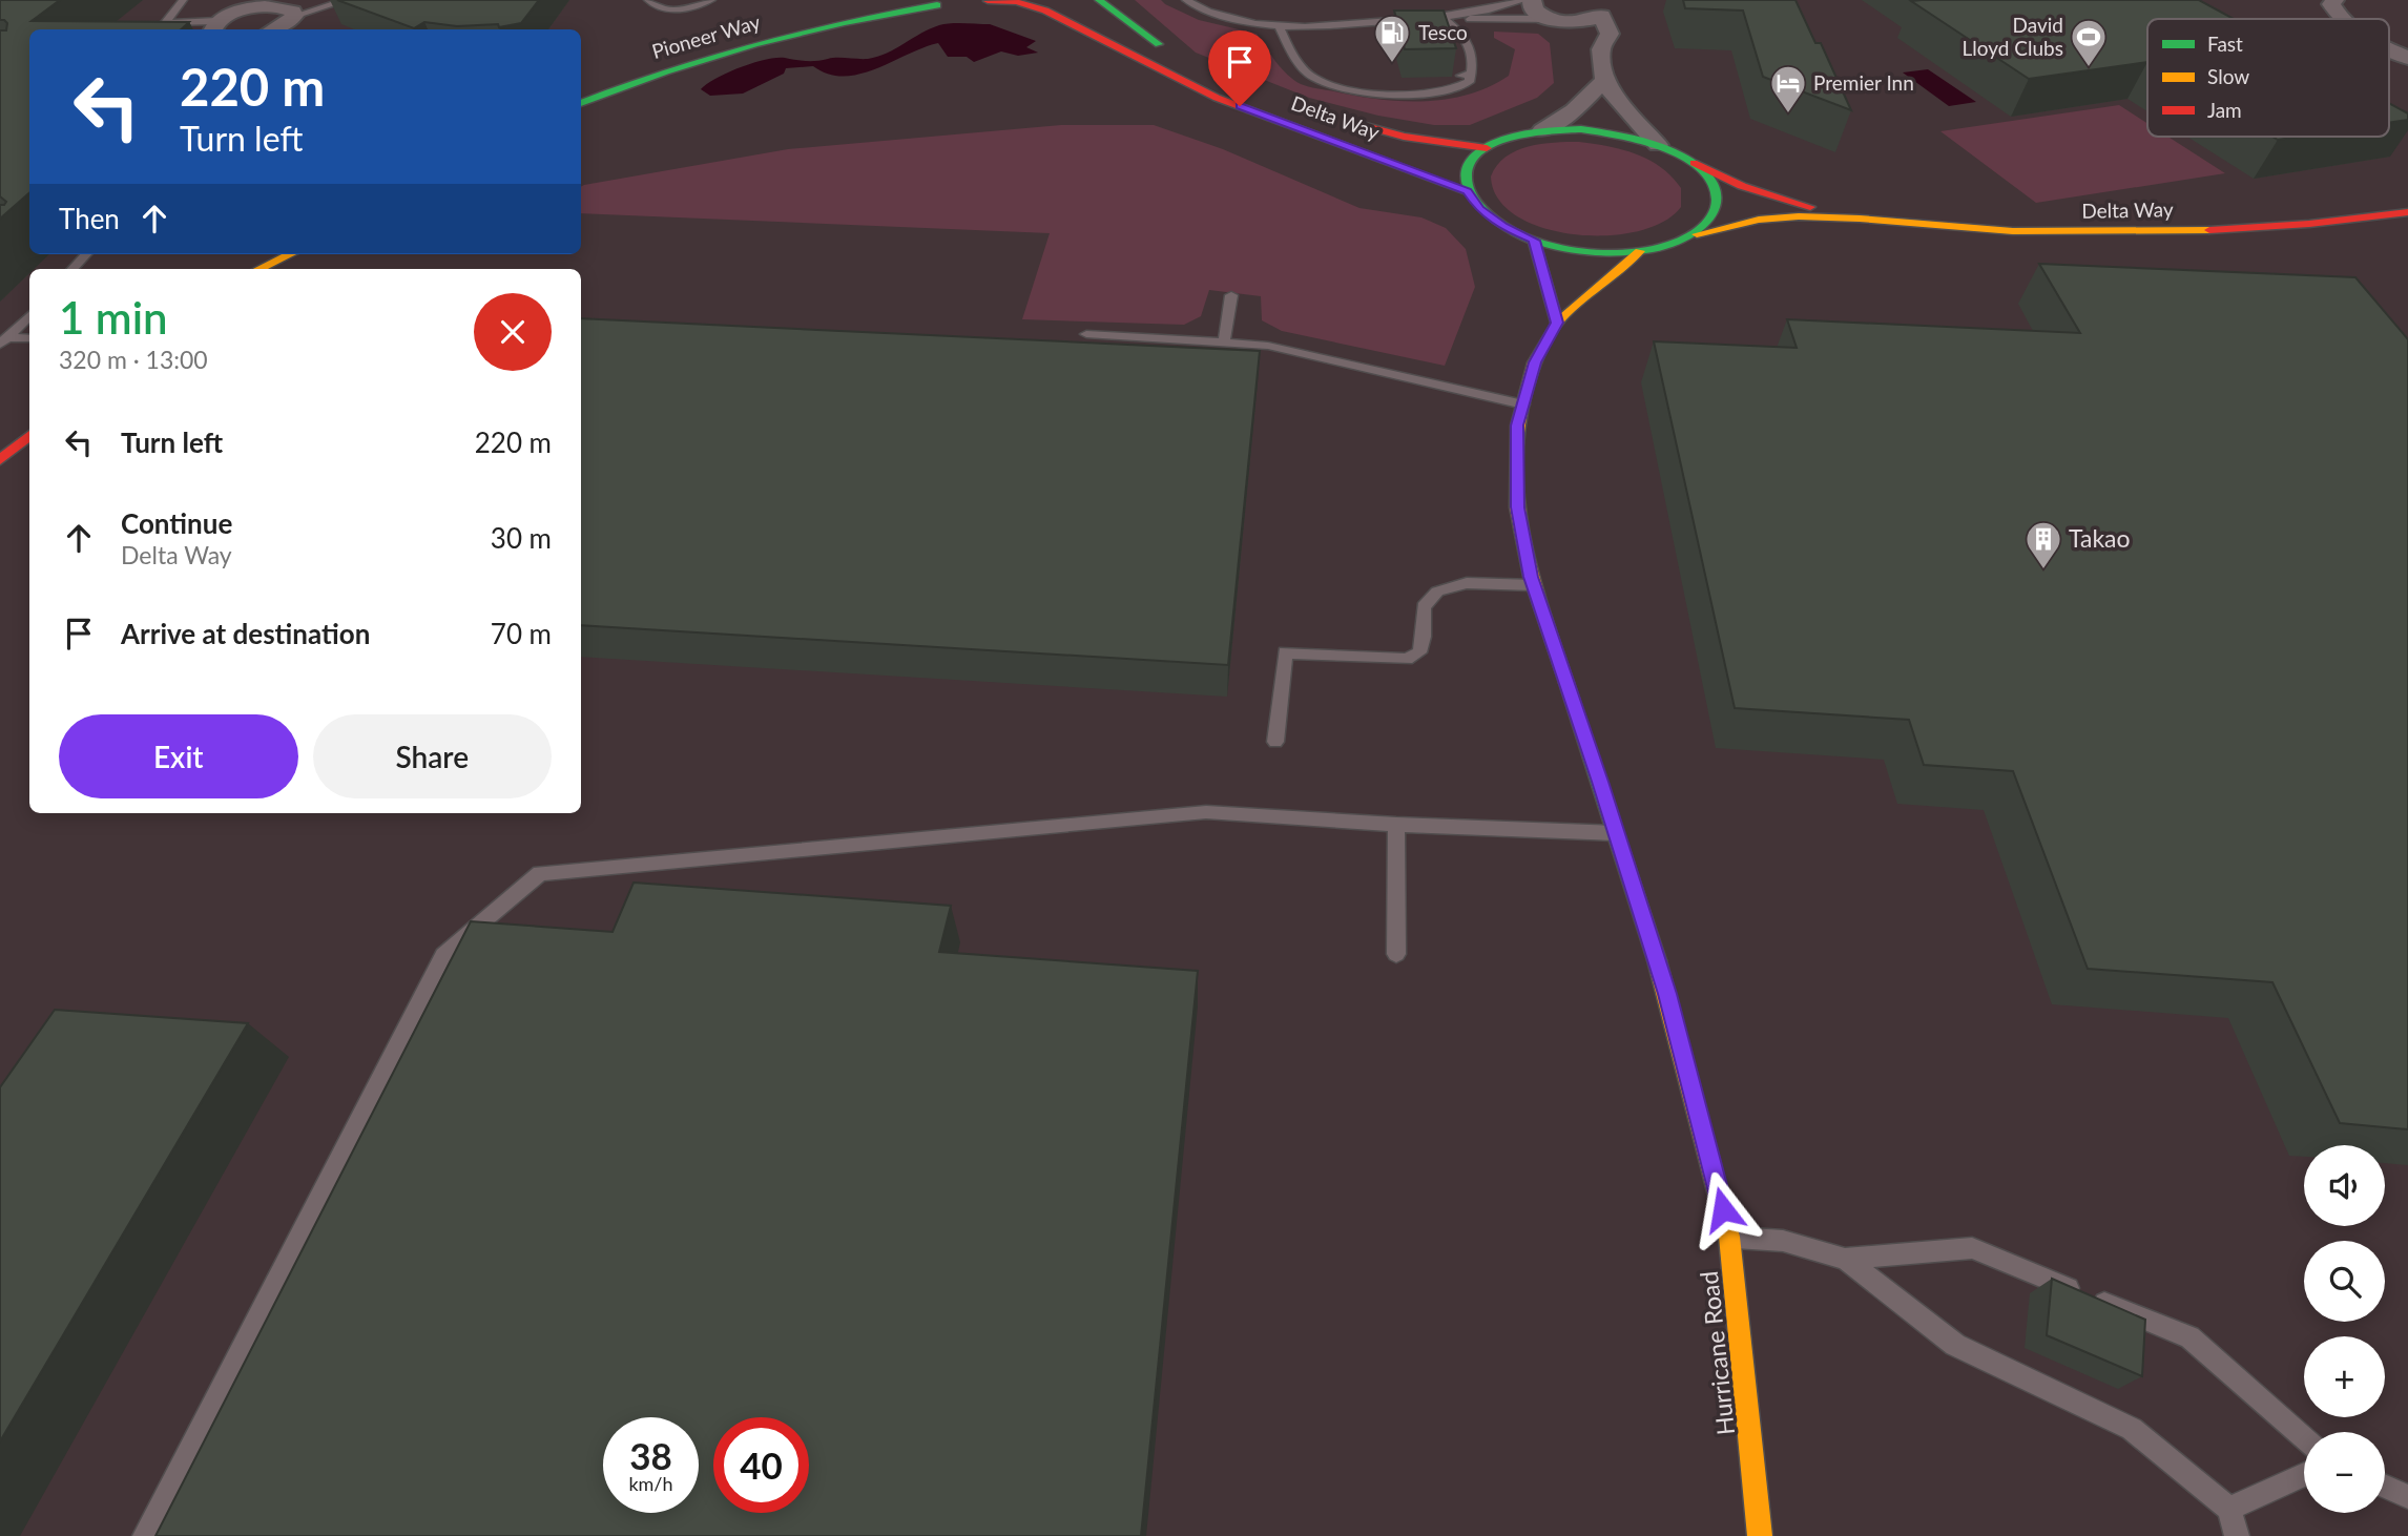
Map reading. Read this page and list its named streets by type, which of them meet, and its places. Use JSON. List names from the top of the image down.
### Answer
{
  "streets": {
    "street": ["Pioneer Way", "Delta Way", "Hurricane Road"]
  },
  "crossings": [
    ["Delta Way", "Hurricane Road"]
  ],
  "places": {
    "fuel station": ["Tesco"],
    "sports": ["David Lloyd Clubs"],
    "hotel": ["Premier Inn"],
    "building": ["Takao"]
  },
  "legend": ["Fast", "Slow", "Jam"],
  "page": {
    "turn": ["220 m", "Turn left"],
    "then": "Then",
    "heading": ["1 min", "320 m · 13:00"],
    "list": [
      {
        "name": "Turn left",
        "value": "220 m"
      },
      {
        "name": "Continue",
        "note": "Delta Way",
        "value": "30 m"
      },
      {
        "name": "Arrive at destination",
        "value": "70 m"
      }
    ],
    "buttons": ["Exit", "Share"],
    "map_buttons": ["+", "−"],
    "speed": "38 km/h",
    "limit": "40"
  }
}
